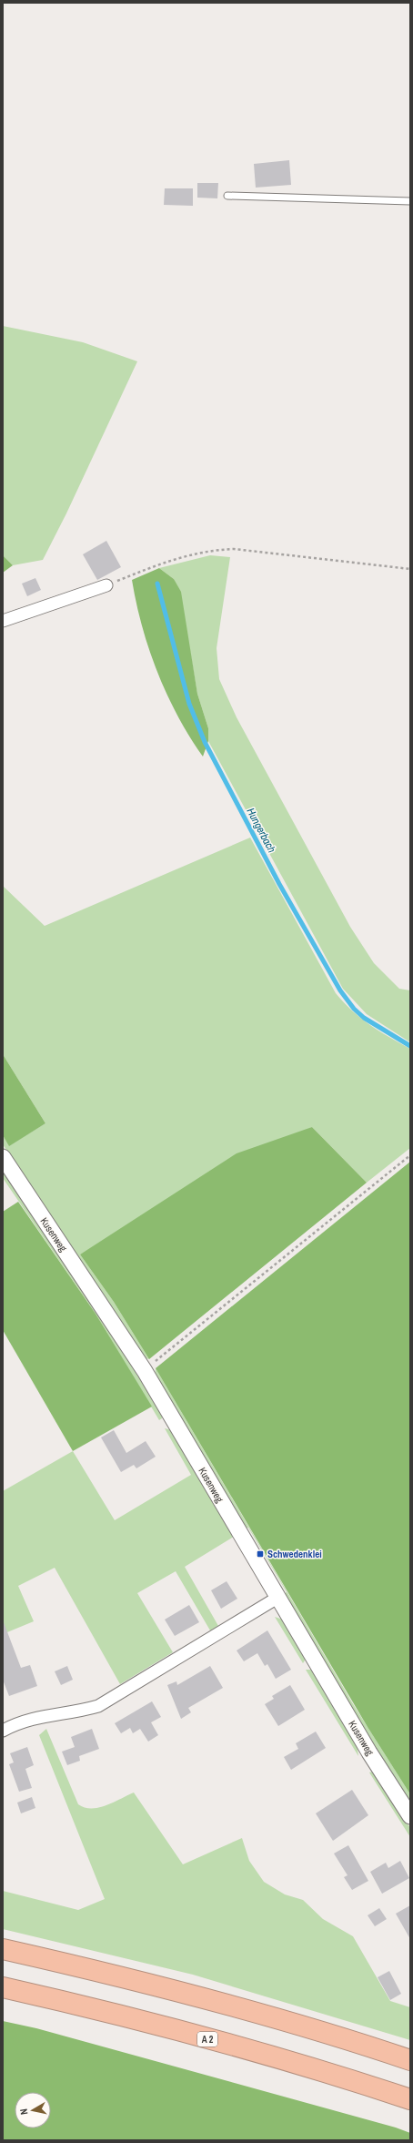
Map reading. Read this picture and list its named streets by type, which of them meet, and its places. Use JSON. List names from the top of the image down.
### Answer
{
  "streets": {
    "highway": ["A 2"],
    "street": ["Kusenweg"]
  },
  "water": ["Hungerbach"],
  "places": {
    "transit": ["Schwedenklei"]
  },
  "north": "left"
}
